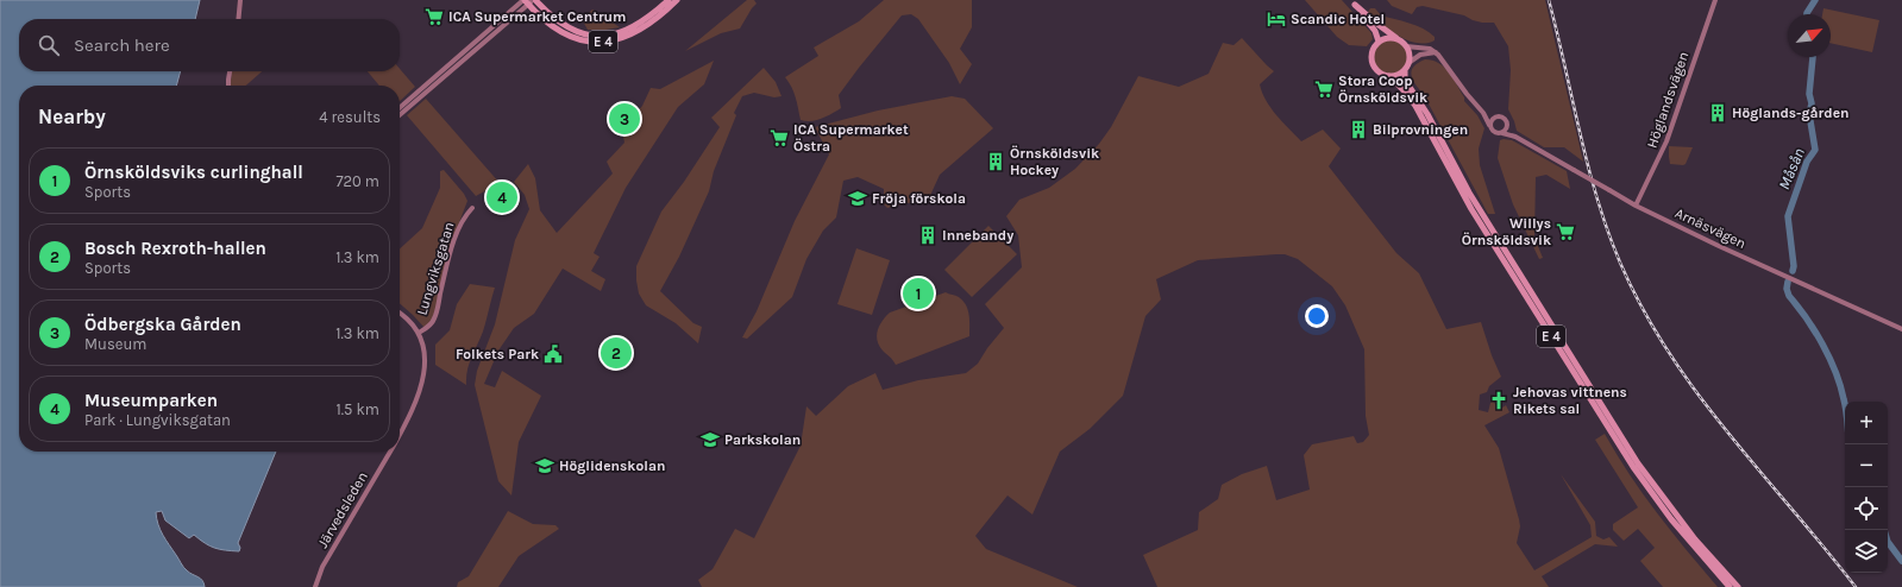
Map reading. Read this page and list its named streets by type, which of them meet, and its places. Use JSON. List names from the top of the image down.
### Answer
{
  "streets": {
    "highway": ["E 4"],
    "street": [
      "Höglandsvägen",
      "Arnäsvägen",
      "Lungviksgatan",
      "Järvedsleden"
    ]
  },
  "crossings": [
    ["Höglandsvägen", "Arnäsvägen"],
    ["Lungviksgatan", "Järvedsleden"]
  ],
  "water": ["Måsån"],
  "places": {
    "supermarket": [
      "ICA Supermarket Centrum",
      "Stora Coop Örnsköldsvik",
      "ICA Supermarket Östra",
      "Willys Örnsköldsvik"
    ],
    "hotel": ["Scandic Hotel"],
    "building": [
      "Höglands-gården",
      "Bilprovningen",
      "Örnsköldsvik Hockey",
      "Innebandy"
    ],
    "school or university": ["Fröja förskola", "Parkskolan", "Höglidenskolan"],
    "public building": ["Folkets Park"],
    "church": ["Jehovas vittnens Rikets sal"]
  },
  "north": "top right",
  "page": {
    "search": "Search here",
    "heading": ["Nearby", "4 results"],
    "pins": [
      "3",
      "4",
      "1",
      "2"
    ],
    "list": [
      {
        "mark": "1",
        "name": "Örnsköldsviks curlinghall",
        "note": "Sports",
        "value": "720 m"
      },
      {
        "mark": "2",
        "name": "Bosch Rexroth-hallen",
        "note": "Sports",
        "value": "1.3 km"
      },
      {
        "mark": "3",
        "name": "Ödbergska Gården",
        "note": "Museum",
        "value": "1.3 km"
      },
      {
        "mark": "4",
        "name": "Museumparken",
        "note": "Park · Lungviksgatan",
        "value": "1.5 km"
      }
    ],
    "map_buttons": ["+", "−"]
  }
}
